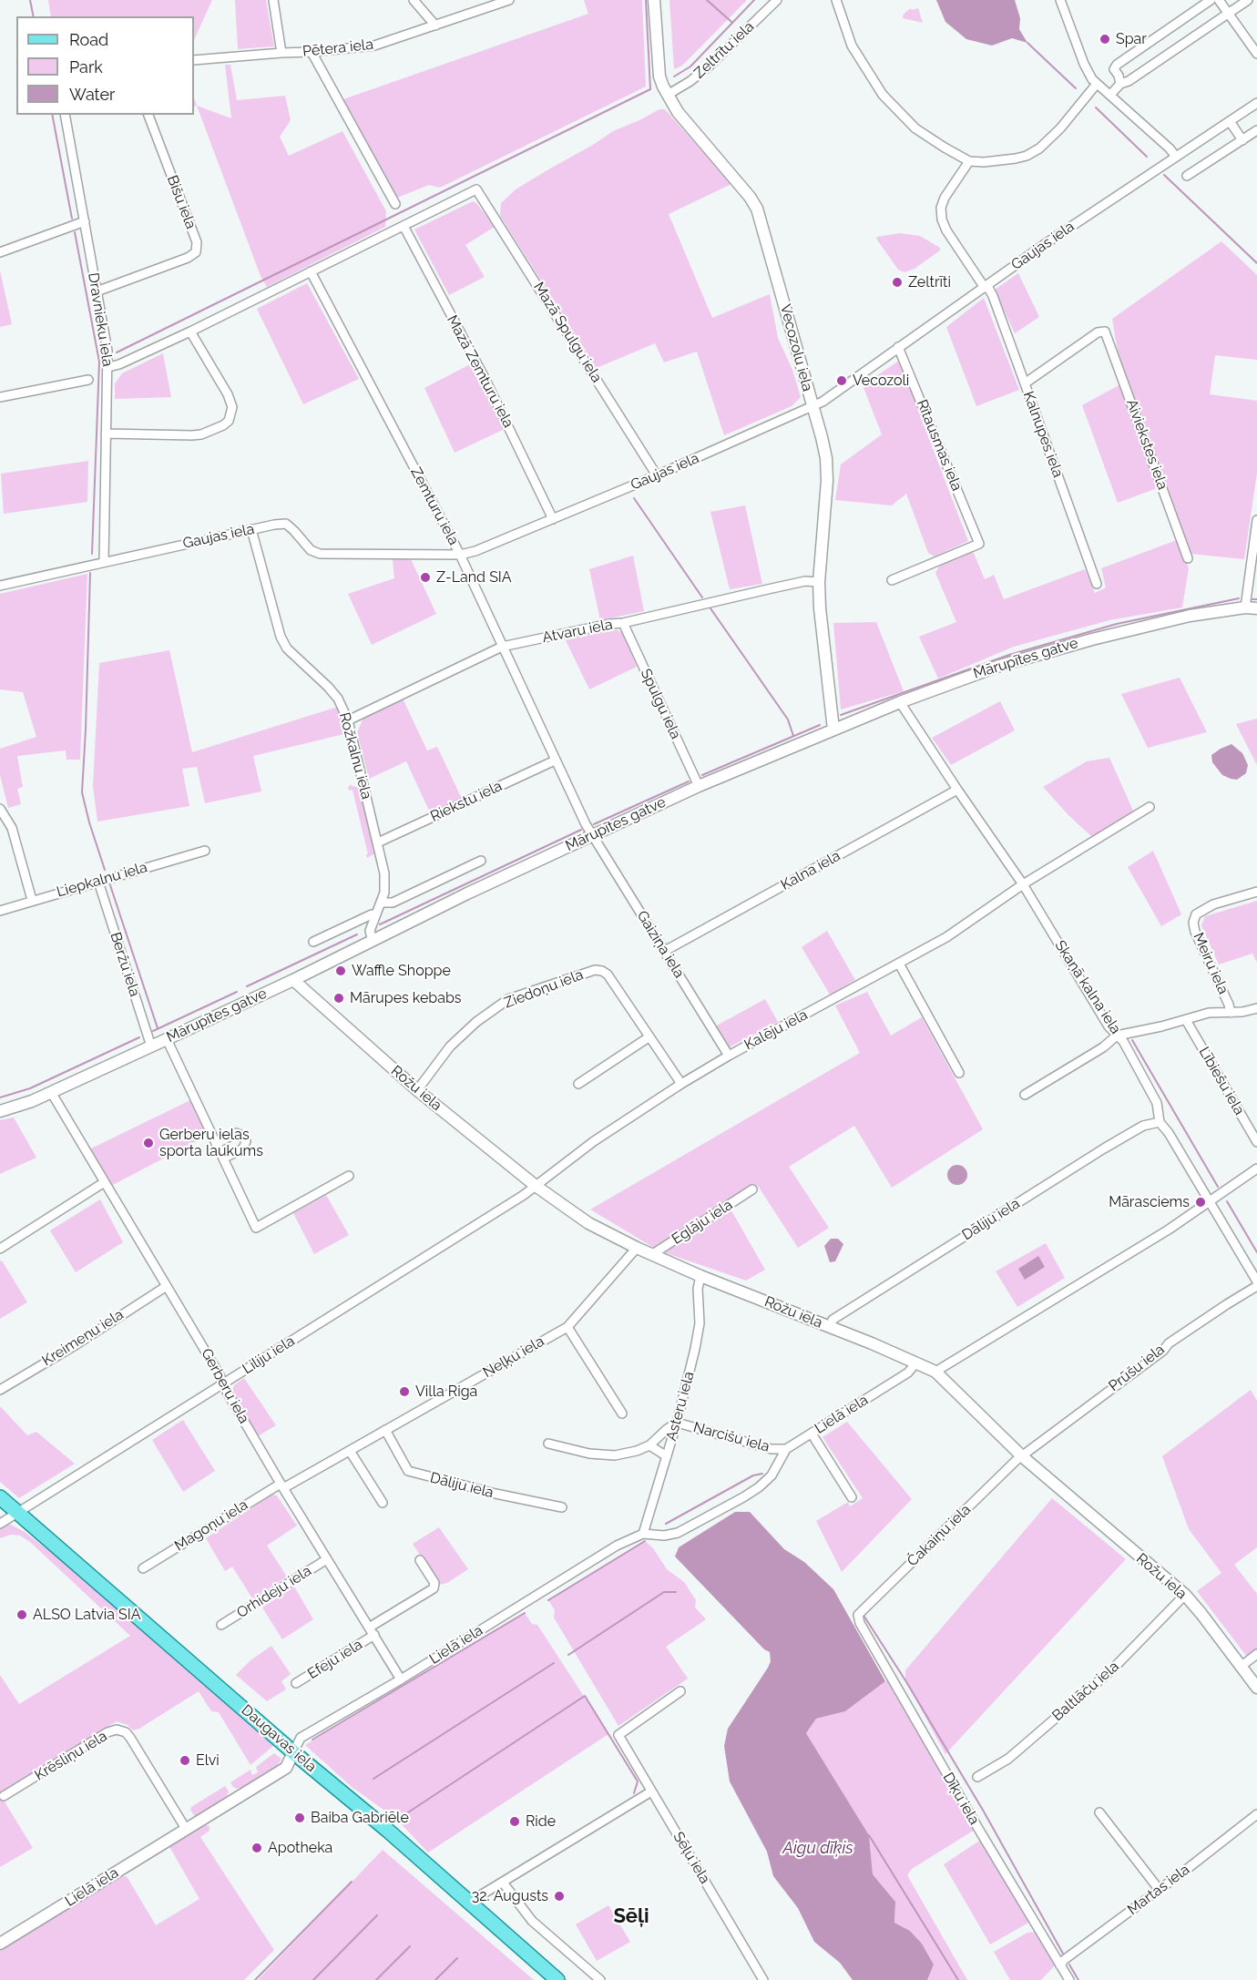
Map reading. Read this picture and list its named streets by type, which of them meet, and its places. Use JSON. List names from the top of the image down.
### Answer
{
  "streets": {
    "main road": ["Daugavas iela"],
    "street": [
      "Pētera iela",
      "Zeltrītu iela",
      "Bišu iela",
      "Gaujas iela",
      "Dravnieku iela",
      "Mazā Spulgu iela",
      "Vecozolu iela",
      "Mazā Zemturu iela",
      "Kalnupes iela",
      "Aiviekstes iela",
      "Rītausmas iela",
      "Zemturu iela",
      "Atvaru iela",
      "Mārupītes gatve",
      "Spulgu iela",
      "Rožkalnu iela",
      "Riekstu iela",
      "Kalna iela",
      "Liepkalnu iela",
      "Gaiziņa iela",
      "Meiru iela",
      "Beržu iela",
      "Skaņā kalna iela",
      "Ziedoņu iela",
      "Kalēju iela",
      "Lībiešu iela",
      "Rožu iela",
      "Dāliju iela",
      "Eglāju iela",
      "Kreimeņu iela",
      "Liliju iela",
      "Neļķu iela",
      "Prūšu iela",
      "Gerberu iela",
      "Asteru iela",
      "Lielā iela",
      "Narcišu iela",
      "Magoņu iela",
      "Čakaiņu iela",
      "Orhideju iela",
      "Efeju iela",
      "Baltlāču iela",
      "Krēsliņu iela",
      "Dīķu iela",
      "Sēļu iela",
      "Martas iela"
    ]
  },
  "crossings": [
    ["Zeltrītu iela", "Vecozolu iela"],
    ["Bišu iela", "Dravnieku iela"],
    ["Gaujas iela", "Dravnieku iela"],
    ["Gaujas iela", "Mazā Spulgu iela"],
    ["Gaujas iela", "Vecozolu iela"],
    ["Gaujas iela", "Mazā Zemturu iela"],
    ["Gaujas iela", "Kalnupes iela"],
    ["Gaujas iela", "Rītausmas iela"],
    ["Gaujas iela", "Zemturu iela"],
    ["Gaujas iela", "Rožkalnu iela"],
    ["Mazā Spulgu iela", "Mazā Zemturu iela"],
    ["Vecozolu iela", "Atvaru iela"],
    ["Vecozolu iela", "Mārupītes gatve"],
    ["Kalnupes iela", "Aiviekstes iela"],
    ["Zemturu iela", "Atvaru iela"],
    ["Zemturu iela", "Mārupītes gatve"],
    ["Zemturu iela", "Riekstu iela"],
    ["Zemturu iela", "Gaiziņa iela"],
    ["Atvaru iela", "Spulgu iela"],
    ["Atvaru iela", "Rožkalnu iela"],
    ["Mārupītes gatve", "Spulgu iela"],
    ["Mārupītes gatve", "Rožkalnu iela"],
    ["Mārupītes gatve", "Gaiziņa iela"],
    ["Mārupītes gatve", "Beržu iela"],
    ["Mārupītes gatve", "Skaņā kalna iela"],
    ["Mārupītes gatve", "Rožu iela"],
    ["Mārupītes gatve", "Gerberu iela"],
    ["Rožkalnu iela", "Riekstu iela"],
    ["Kalna iela", "Gaiziņa iela"],
    ["Kalna iela", "Skaņā kalna iela"],
    ["Liepkalnu iela", "Beržu iela"],
    ["Gaiziņa iela", "Kalēju iela"],
    ["Skaņā kalna iela", "Kalēju iela"],
    ["Skaņā kalna iela", "Dāliju iela"],
    ["Ziedoņu iela", "Kalēju iela"],
    ["Ziedoņu iela", "Rožu iela"],
    ["Kalēju iela", "Rožu iela"],
    ["Kalēju iela", "Liliju iela"],
    ["Rožu iela", "Dāliju iela"],
    ["Rožu iela", "Eglāju iela"],
    ["Rožu iela", "Liliju iela"],
    ["Rožu iela", "Neļķu iela"],
    ["Rožu iela", "Prūšu iela"],
    ["Rožu iela", "Asteru iela"],
    ["Rožu iela", "Lielā iela"],
    ["Rožu iela", "Čakaiņu iela"],
    ["Rožu iela", "Baltlāču iela"],
    ["Dāliju iela", "Neļķu iela"],
    ["Kreimeņu iela", "Gerberu iela"],
    ["Liliju iela", "Gerberu iela"],
    ["Liliju iela", "Daugavas iela"],
    ["Neļķu iela", "Gerberu iela"],
    ["Neļķu iela", "Magoņu iela"],
    ["Prūšu iela", "Čakaiņu iela"],
    ["Gerberu iela", "Lielā iela"],
    ["Gerberu iela", "Magoņu iela"],
    ["Gerberu iela", "Orhideju iela"],
    ["Gerberu iela", "Efeju iela"],
    ["Asteru iela", "Lielā iela"],
    ["Asteru iela", "Narcišu iela"],
    ["Lielā iela", "Narcišu iela"],
    ["Lielā iela", "Daugavas iela"],
    ["Lielā iela", "Krēsliņu iela"],
    ["Čakaiņu iela", "Dīķu iela"],
    ["Dīķu iela", "Martas iela"]
  ],
  "districts": ["Sēļi"],
  "water": ["Aigu dīķis"],
  "places": [
    "Spar",
    "Zeltrīti",
    "Vecozoli",
    "Z-Land SIA",
    "Waffle Shoppe",
    "Mārupes kebabs",
    "Gerberu ielas sporta laukums",
    "Mārasciems",
    "Villa Riga",
    "ALSO Latvia SIA",
    "Elvi",
    "Baiba Gabriēle",
    "Ride",
    "Apotheka",
    "32. Augusts"
  ],
  "legend": ["Road", "Park", "Water"]
}
